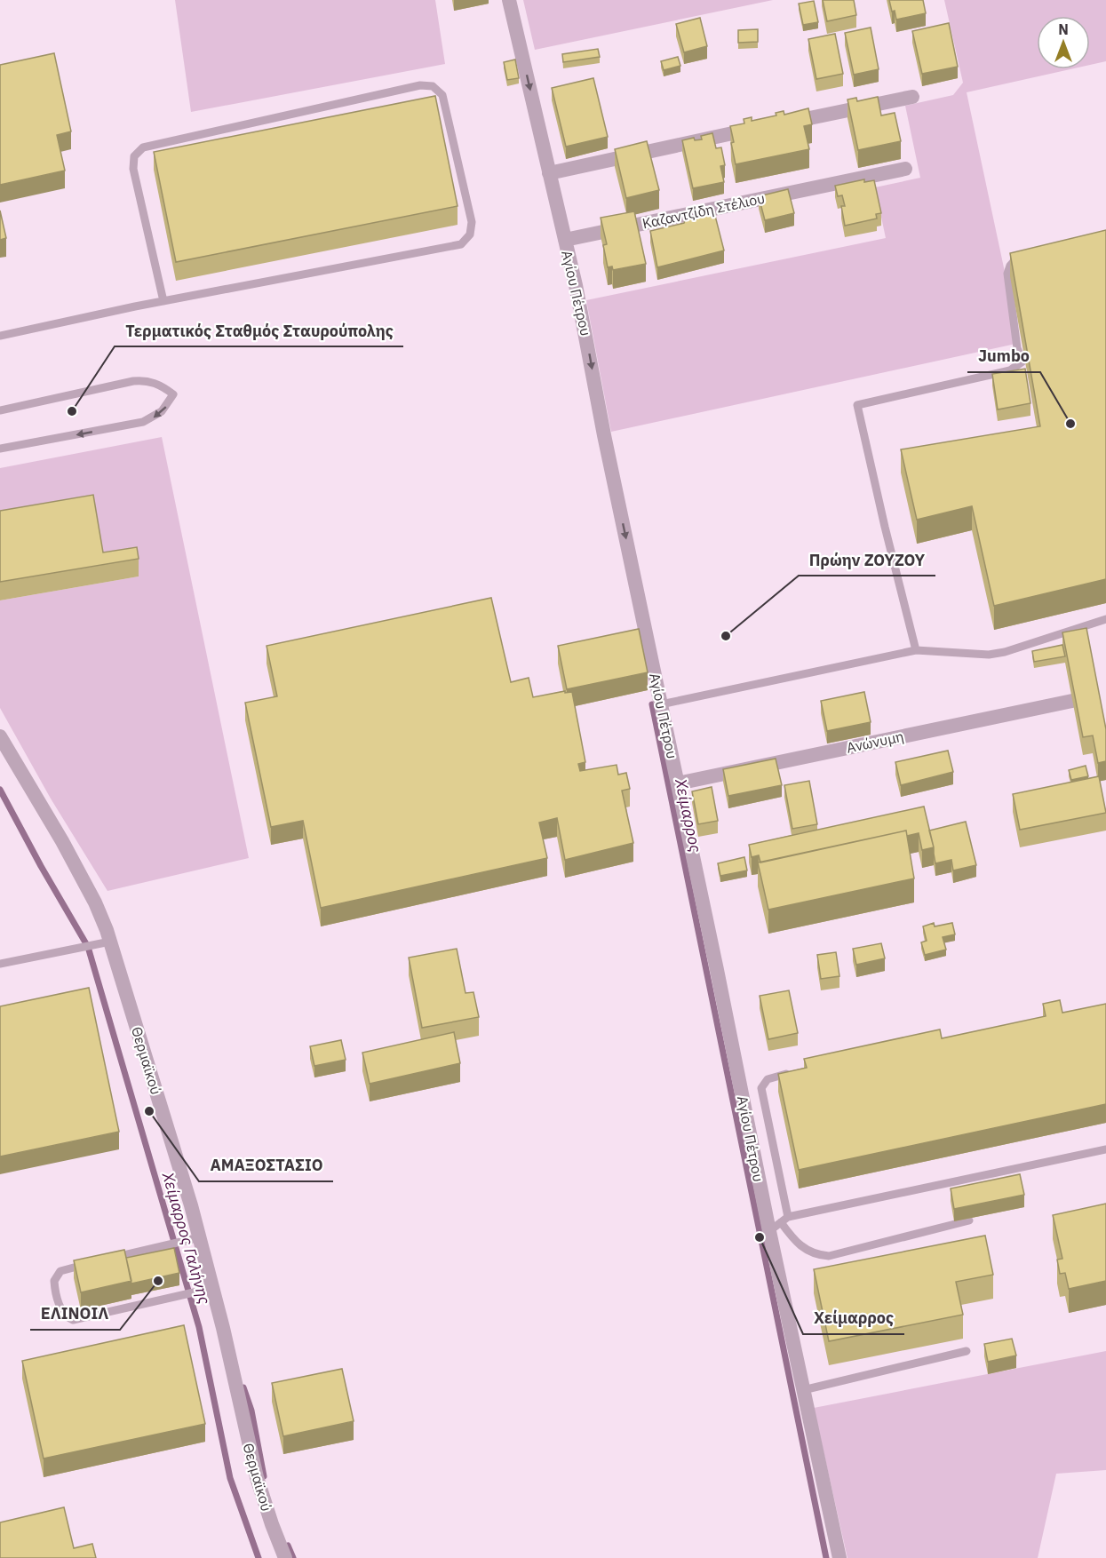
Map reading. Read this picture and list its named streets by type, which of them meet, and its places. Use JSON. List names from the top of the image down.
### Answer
{
  "streets": {
    "street": [
      "Καζαντζίδη Στέλιου",
      "Αγίου Πέτρου",
      "Ανώνυμη",
      "Θερμαϊκού"
    ]
  },
  "crossings": [
    ["Καζαντζίδη Στέλιου", "Αγίου Πέτρου"],
    ["Αγίου Πέτρου", "Ανώνυμη"]
  ],
  "one_way": ["Αγίου Πέτρου"],
  "water": ["Χείμαρρος", "Χείμαρρος Γαλήνης"],
  "places": [
    "Τερματικός Σταθμός Σταυρούπολης",
    "Jumbo",
    "Πρώην ΖΟΥΖΟΥ",
    "ΑΜΑΞΟΣΤΑΣΙΟ",
    "Χείμαρρος",
    "ΕΛΙΝΟΙΛ"
  ],
  "north": "top"
}
